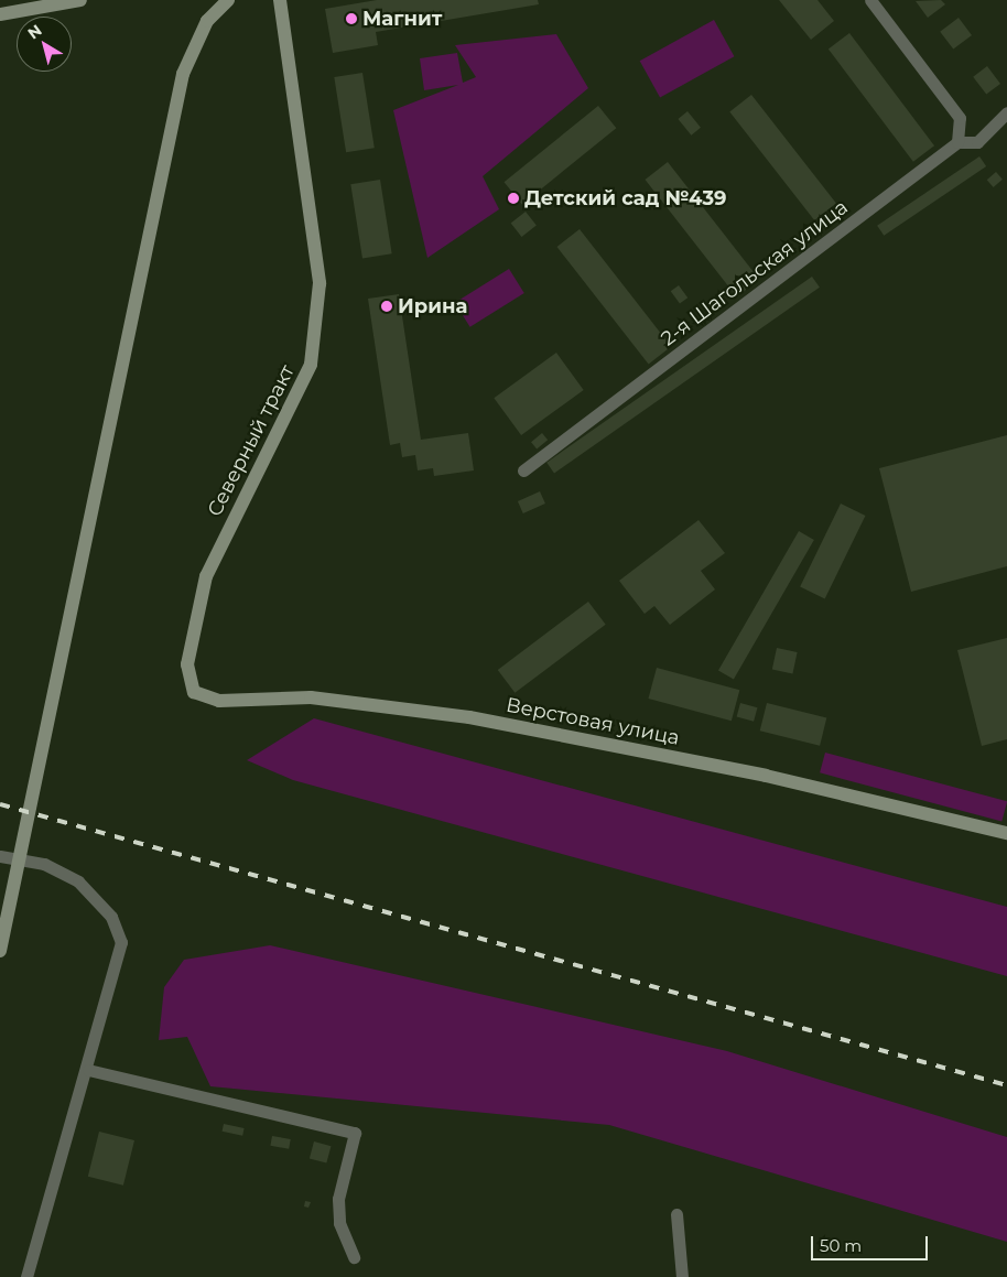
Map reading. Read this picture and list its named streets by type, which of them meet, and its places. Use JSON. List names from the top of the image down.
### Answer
{
  "streets": {
    "street": ["2-я Шагольская улица", "Северный тракт", "Верстовая улица"]
  },
  "crossings": [
    ["Северный тракт", "Верстовая улица"]
  ],
  "places": ["Магнит", "Детский сад №439", "Ирина"],
  "scale_bar": "50 m",
  "north": "top left"
}
